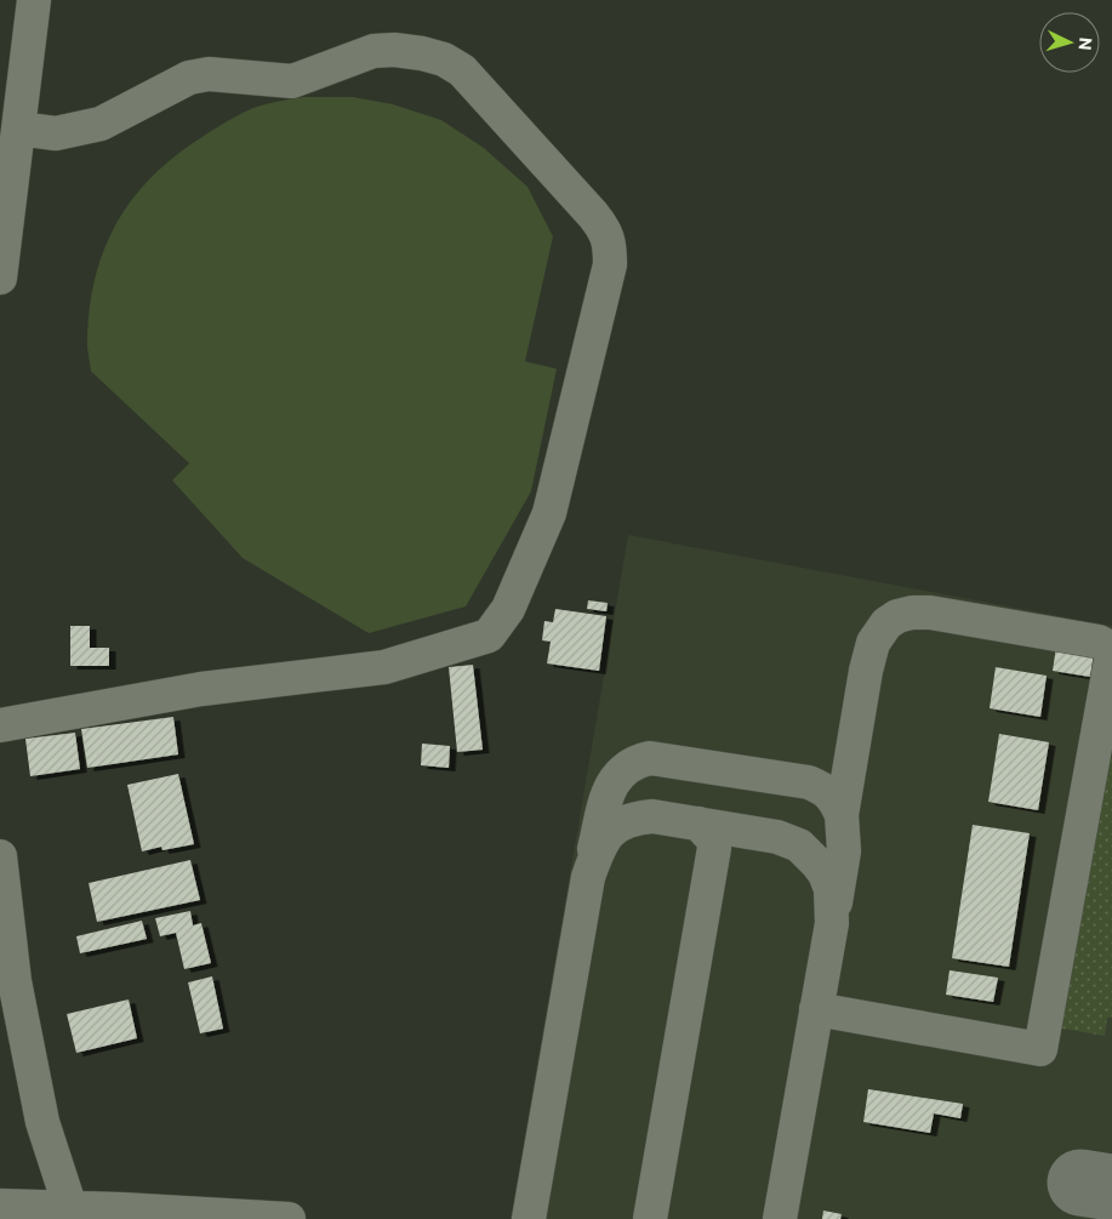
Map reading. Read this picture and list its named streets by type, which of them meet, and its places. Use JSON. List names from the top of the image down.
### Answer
{
  "north": "right"
}
